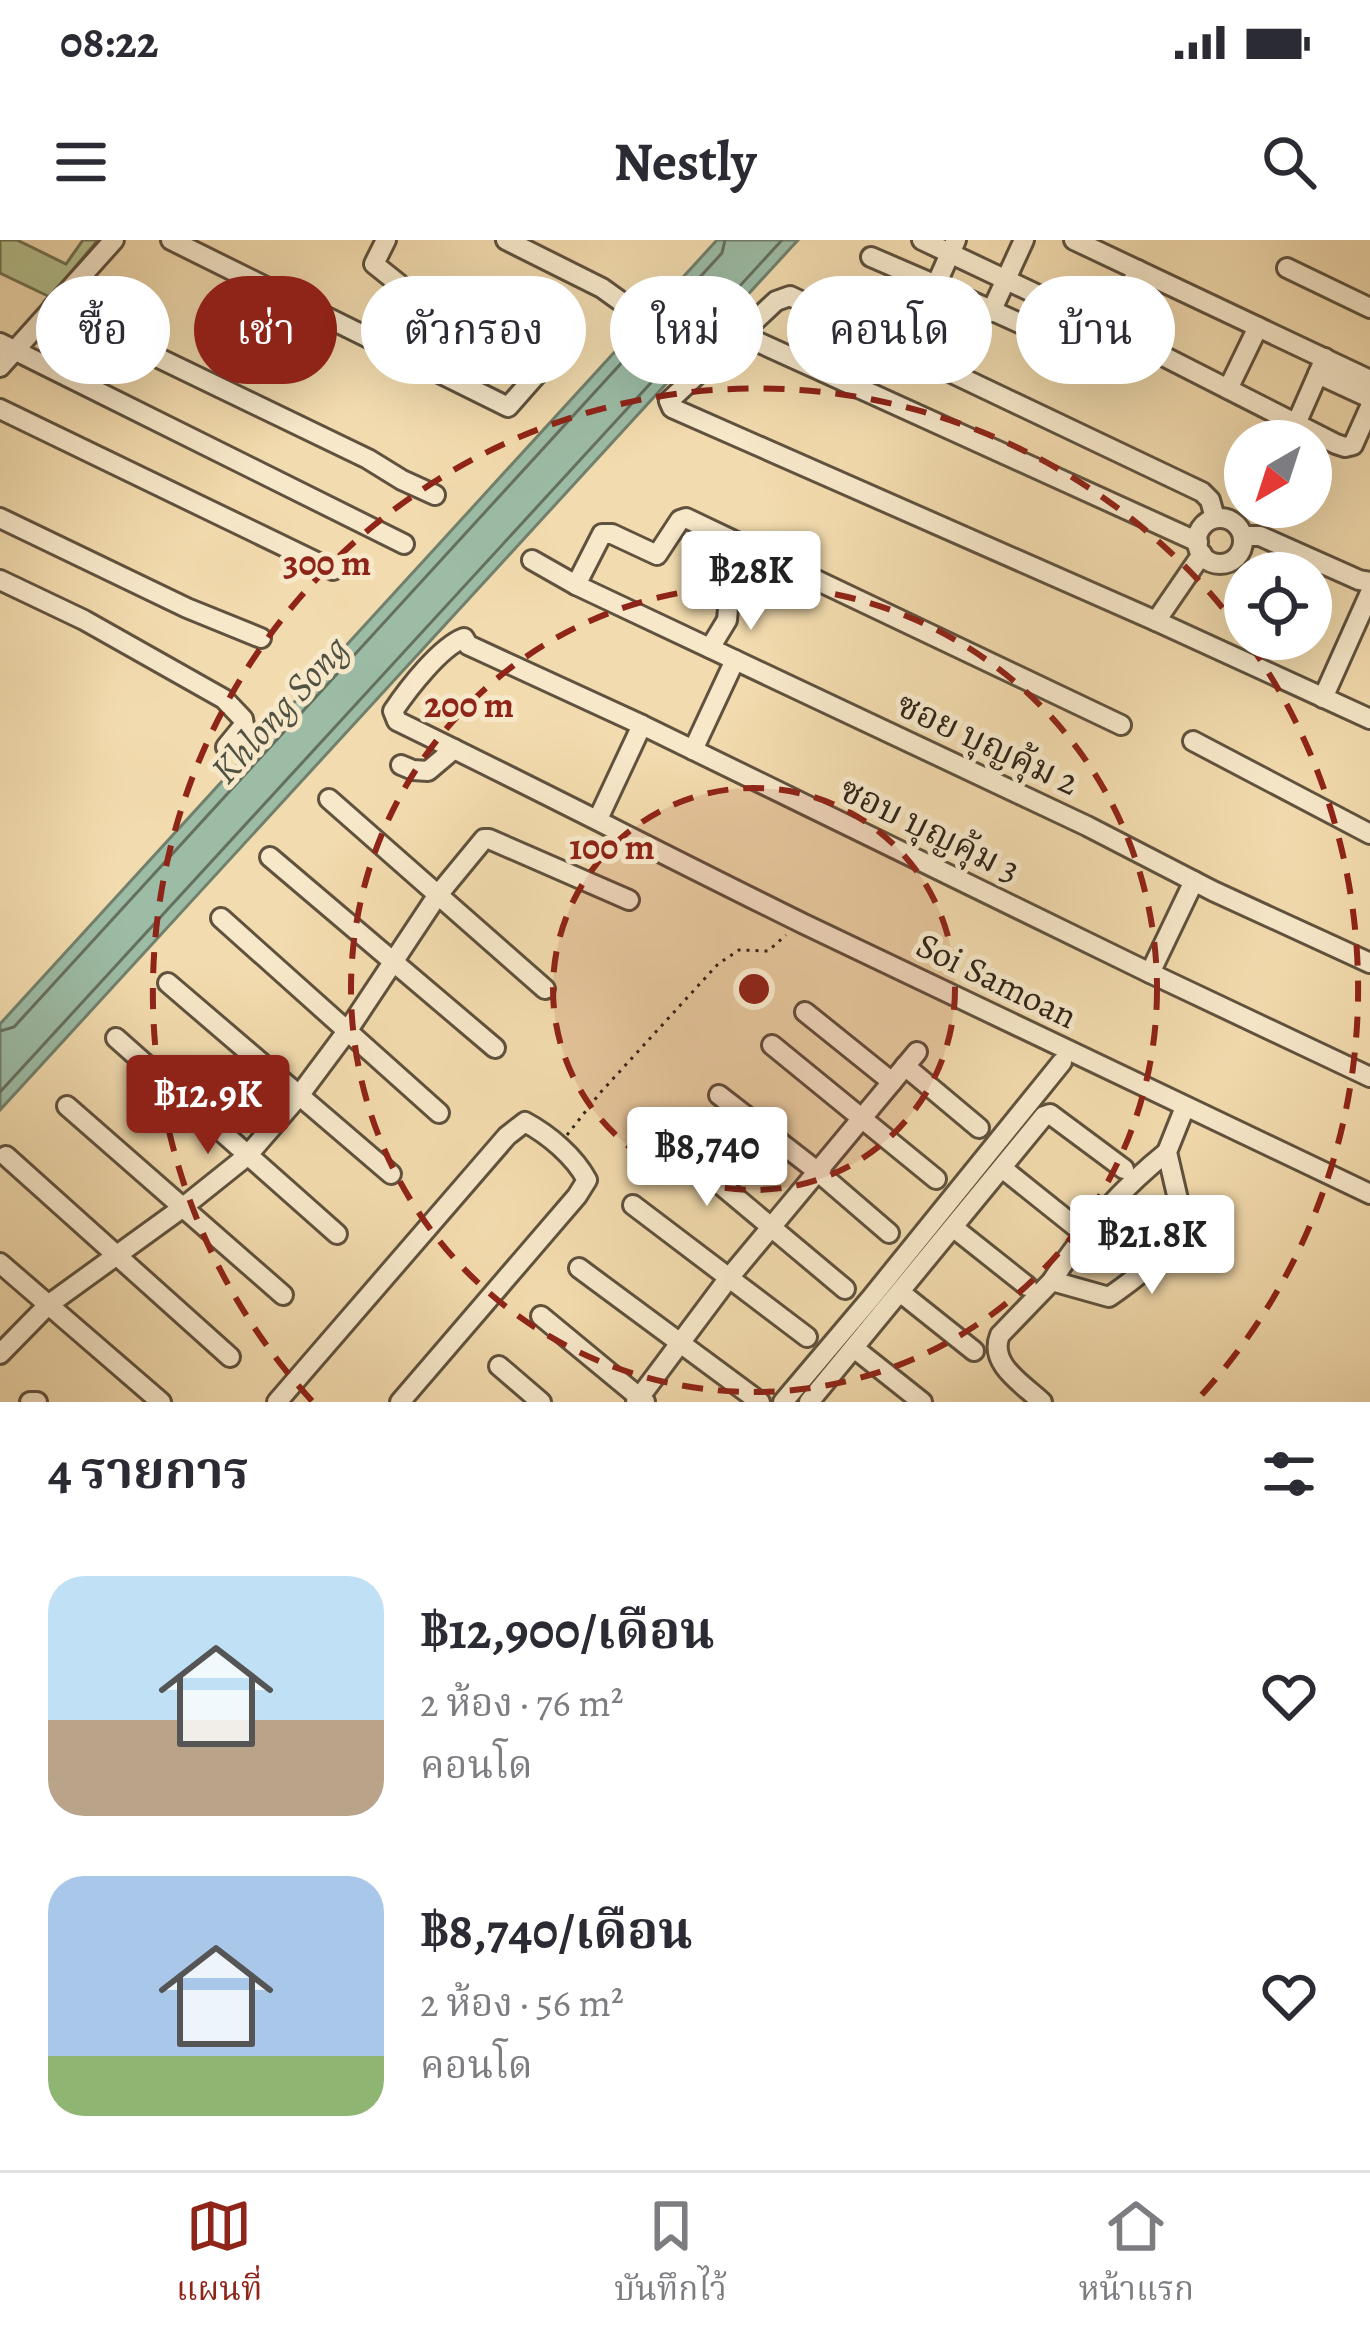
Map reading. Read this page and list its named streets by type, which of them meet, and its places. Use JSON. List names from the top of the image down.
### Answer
{
  "streets": {
    "street": ["ซอย บุญคุ้ม 2", "ซอบ บุญคุ้ม 3", "Soi Samoan"]
  },
  "crossings": [
    ["ซอบ บุญคุ้ม 3", "Soi Samoan"]
  ],
  "water": ["Khlong Song"],
  "north": "bottom left",
  "page": {
    "status": "08:22",
    "header": "Nestly",
    "chip": [
      "ซื้อ",
      "เช่า",
      "ตัวกรอง",
      "ใหม่",
      "คอนโด",
      "บ้าน"
    ],
    "price": [
      "฿28K",
      "฿12.9K",
      "฿8,740",
      "฿21.8K"
    ],
    "heading": "4 รายการ",
    "list": [
      {
        "name": "฿12,900/เดือน",
        "note": "2 ห้อง · 76 m² · คอนโด"
      },
      {
        "name": "฿8,740/เดือน",
        "note": "2 ห้อง · 56 m² · คอนโด"
      }
    ],
    "tabs": ["แผนที่", "บันทึกไว้", "หน้าแรก"]
  },
  "rings": ["300 m", "200 m", "100 m"]
}
